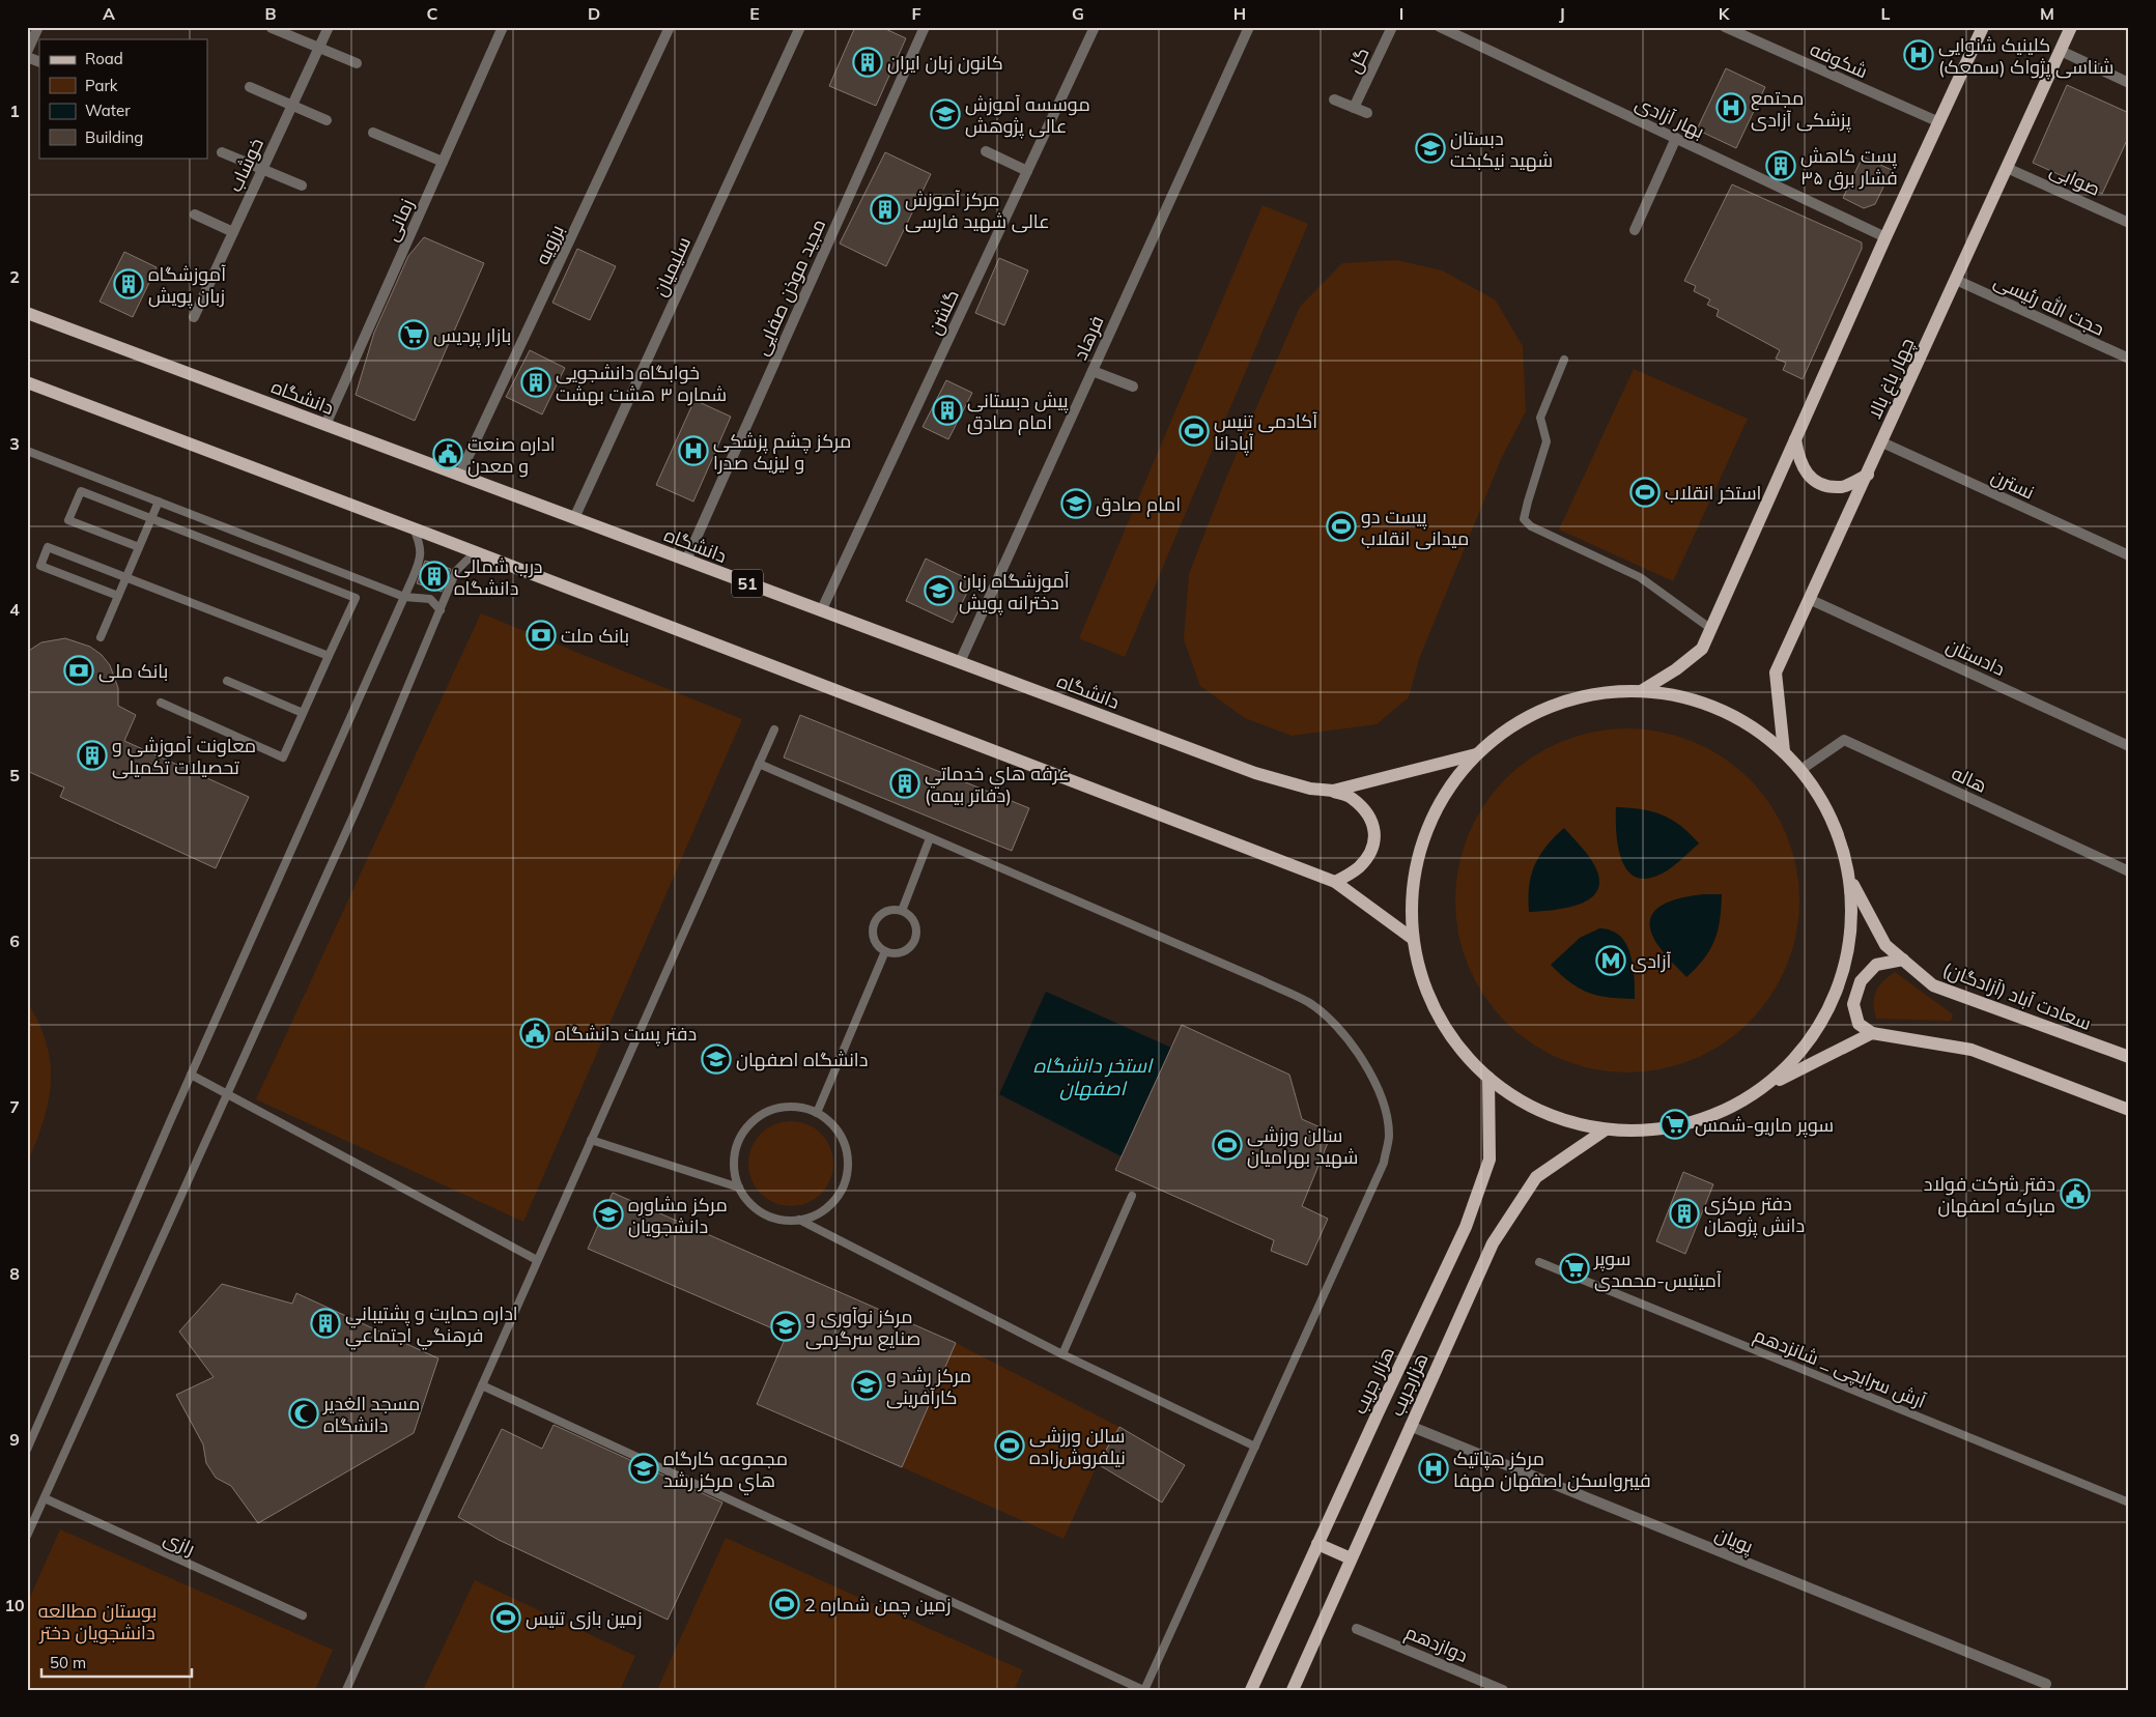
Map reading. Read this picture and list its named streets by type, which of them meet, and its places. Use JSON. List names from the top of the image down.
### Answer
{
  "streets": {
    "main road": [
      "چهار باغ بالا",
      "دانشگاه",
      "51",
      "سعادت آباد (آزادگان)",
      "هزار جریب",
      "هزارجریب"
    ],
    "street": [
      "گل",
      "شکوفه",
      "بهار آزادی",
      "خوشاب",
      "صوابی",
      "زمانی",
      "برزویه",
      "سلیمیان",
      "مجید موذن صفایی",
      "حجت الله رئیسی",
      "گلشن",
      "فرهاد",
      "نسترن",
      "دادستان",
      "هاله",
      "پویان",
      "دوازدهم"
    ],
    "lane": ["آرش سرابچی _ شانزدهم", "رازی"]
  },
  "crossings": [
    ["صوابی", "چهار باغ بالا"],
    ["زمانی", "دانشگاه"],
    ["برزویه", "دانشگاه"],
    ["سلیمیان", "دانشگاه"],
    ["مجید موذن صفایی", "دانشگاه"],
    ["حجت الله رئیسی", "چهار باغ بالا"],
    ["گلشن", "دانشگاه"],
    ["فرهاد", "دانشگاه"],
    ["چهار باغ بالا", "نسترن"],
    ["چهار باغ بالا", "دادستان"],
    ["هزارجریب", "پویان"]
  ],
  "water": ["استخر دانشگاه اصفهان"],
  "parks": ["بوستان مطالعه دانشجویان دختر"],
  "places": {
    "hospital": [
      "کلینیک شنوایی شناسی پژواک (سمعک)",
      "مجتمع پزشکی آزادی",
      "مرکز چشم پزشکی و لیزیک صدرا",
      "مرکز هپاتیک فیبرواسکن اصفهان مهفا"
    ],
    "building": [
      "کانون زبان ایران",
      "پست کاهش فشار برق ۳۵",
      "مرکز آموزش عالی شهید فارسی",
      "آموزشگاه زبان پویش",
      "خوابگاه دانشجویی شماره ۳ هشت بهشت",
      "پیش دبستانی امام صادق",
      "درب شمالی دانشگاه",
      "معاونت آموزشی و تحصیلات تکمیلی",
      "غرفه هاي خدماتي (دفاتر بيمه)",
      "دفتر مرکزی دانش پژوهان",
      "اداره حمايت و پشتيباني فرهنگي اجتماعي"
    ],
    "school or university": [
      "موسسه آموزش عالی پژوهش",
      "دبستان شهید نیکبخت",
      "امام صادق",
      "آموزشگاه زبان دخترانه پویش",
      "دانشگاه اصفهان",
      "مرکز مشاوره دانشجویان",
      "مرکز نوآوری و صنایع سرگرمی",
      "مرکز رشد و کارآفرینی",
      "مجموعه کارگاه هاي مرکز رشد"
    ],
    "supermarket": ["بازار پردیس", "سوپر ماریو-شمس", "سوپر آمیتیس-محمدی"],
    "sports": [
      "آکادمی تنیس آپادانا",
      "استخر انقلاب",
      "پیست دو میدانی انقلاب",
      "سالن ورزشی شهید بهرامیان",
      "سالن ورزشی نیلفروش‌زاده",
      "زمین چمن شماره 2",
      "زمین بازی تنیس"
    ],
    "public building": ["اداره صنعت و معدن", "دفتر پست دانشگاه", "دفتر شرکت فولاد مبارکه اصفهان"],
    "bank": ["بانک ملت", "بانک ملی"],
    "metro station": ["آزادی"],
    "mosque": ["مسجد الغدیر دانشگاه"]
  },
  "legend": [
    "Road",
    "Park",
    "Water",
    "Building"
  ],
  "scale_bar": "50 m",
  "grid": {
    "columns": [
      "A",
      "B",
      "C",
      "D",
      "E",
      "F",
      "G",
      "H",
      "I",
      "J",
      "K",
      "L",
      "M"
    ],
    "rows": [
      "1",
      "2",
      "3",
      "4",
      "5",
      "6",
      "7",
      "8",
      "9",
      "10"
    ]
  }
}
